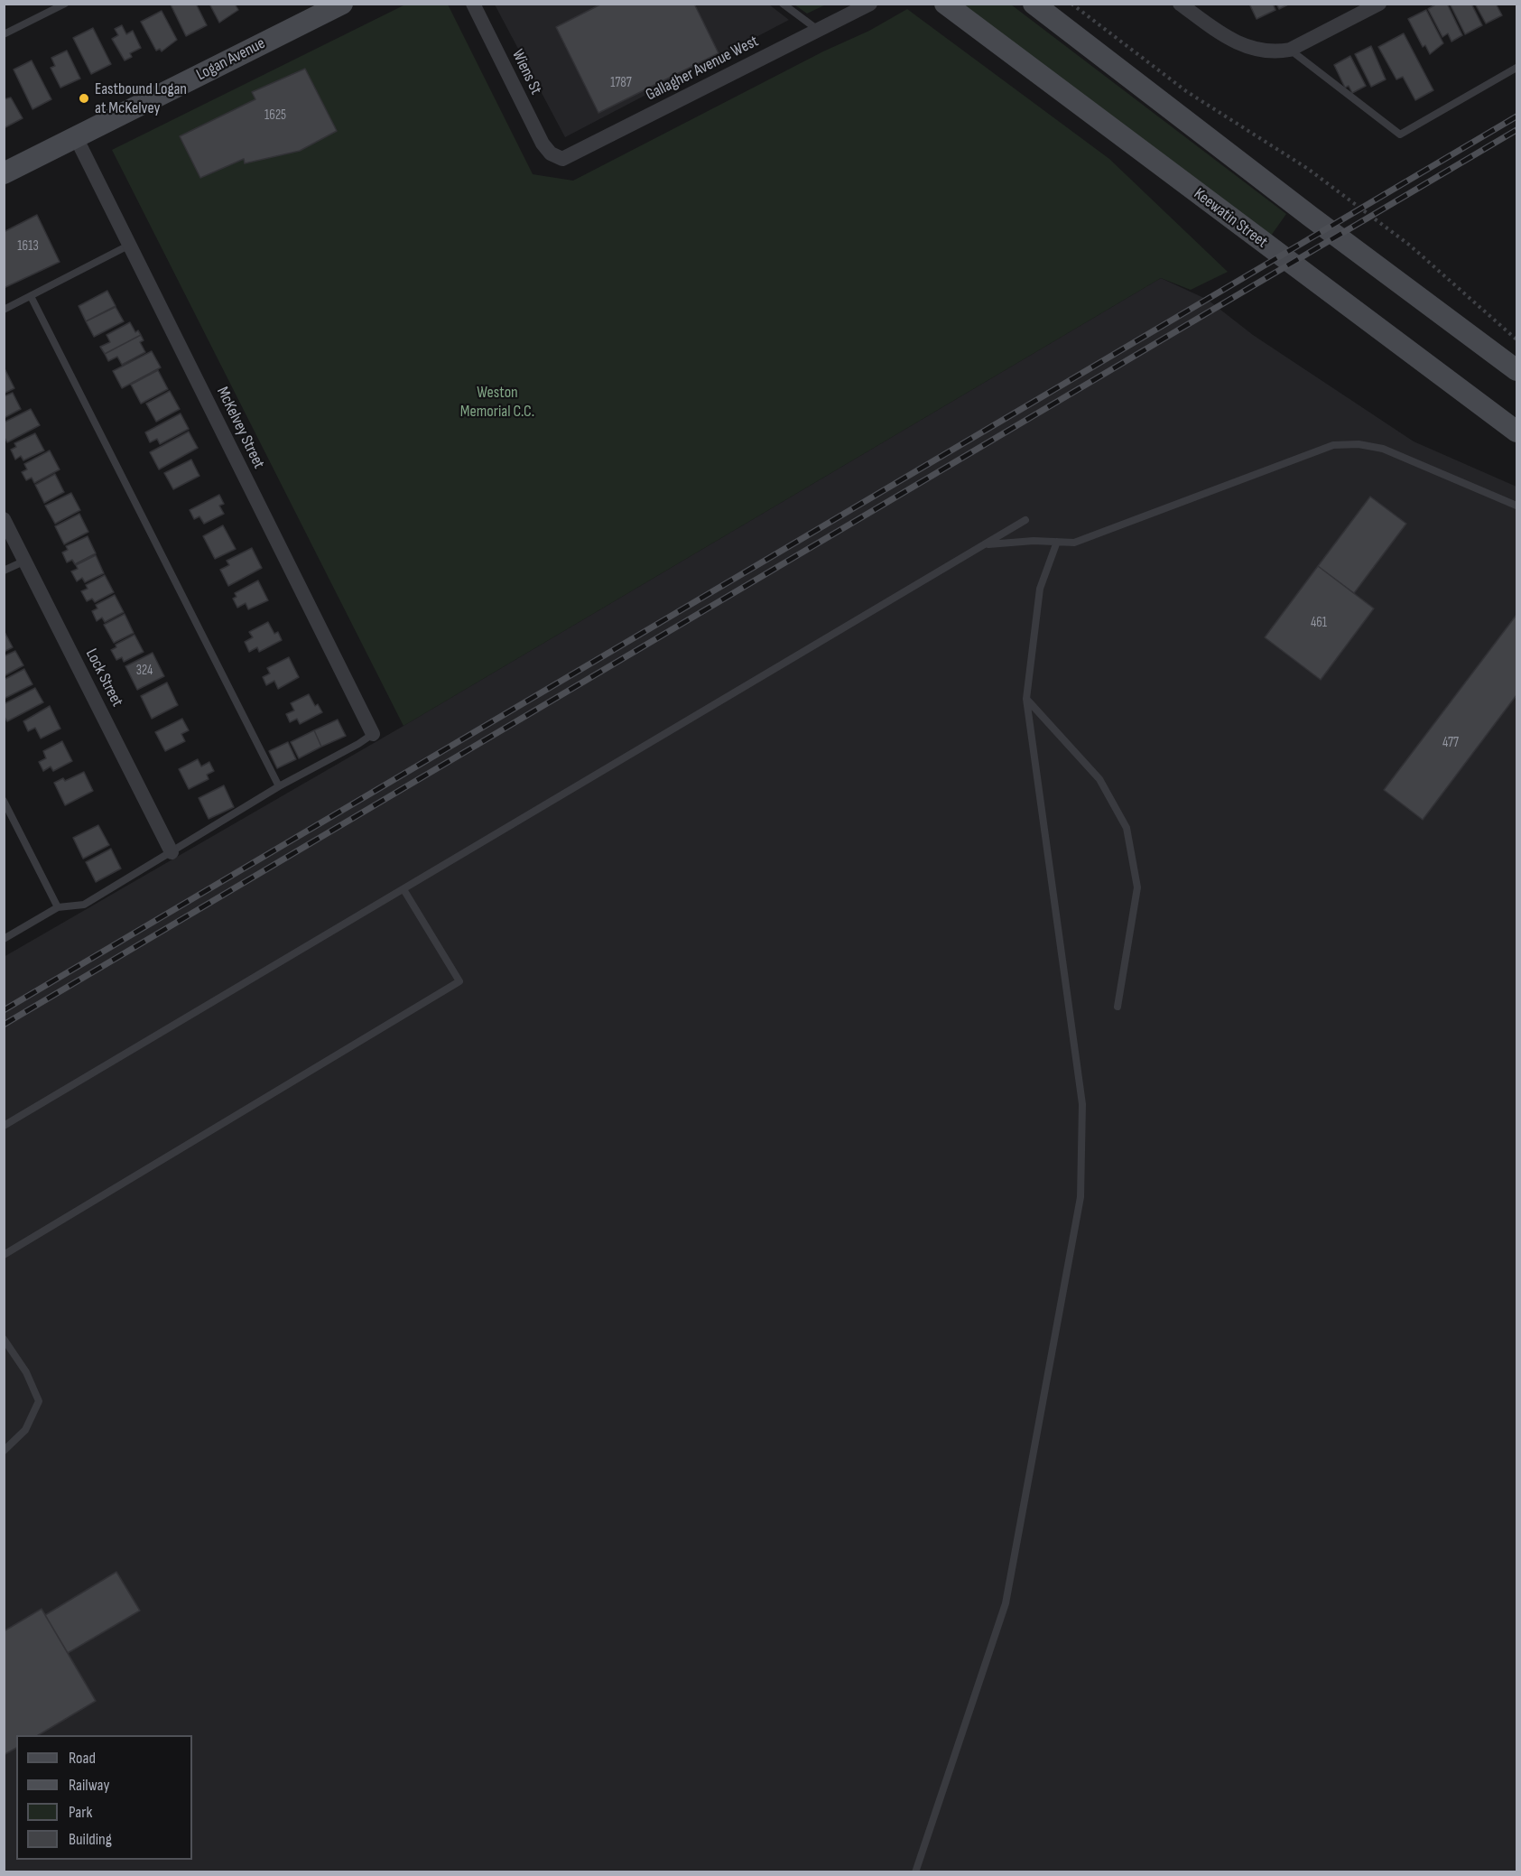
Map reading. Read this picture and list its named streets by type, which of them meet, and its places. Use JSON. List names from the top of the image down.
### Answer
{
  "streets": {
    "main road": ["Logan Avenue", "Keewatin Street"],
    "street": [
      "Gallagher Avenue West",
      "Wiens St",
      "McKelvey Street",
      "Lock Street"
    ]
  },
  "crossings": [
    ["Logan Avenue", "McKelvey Street"],
    ["Gallagher Avenue West", "Wiens St"]
  ],
  "parks": ["Weston Memorial C.C."],
  "places": ["Eastbound Logan at McKelvey"],
  "house_numbers": [
    "1787",
    "1625",
    "1613",
    "461",
    "324",
    "477"
  ],
  "legend": [
    "Road",
    "Railway",
    "Park",
    "Building"
  ]
}
